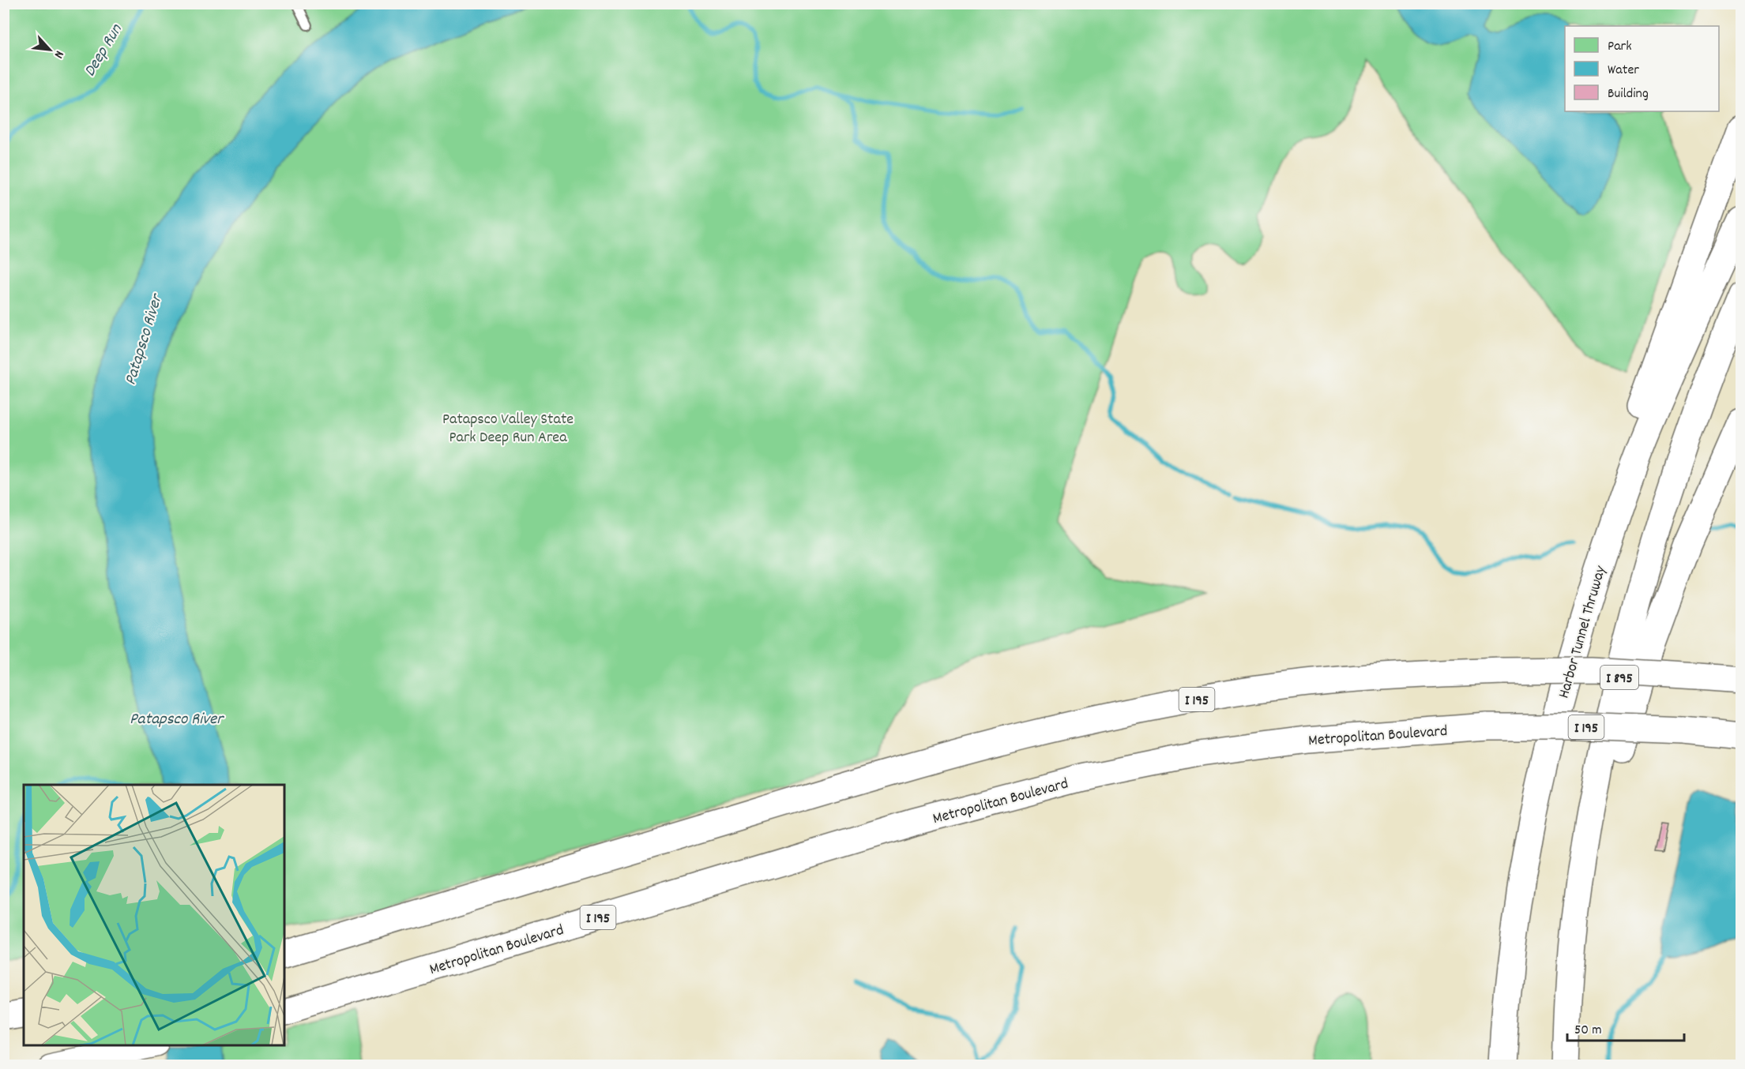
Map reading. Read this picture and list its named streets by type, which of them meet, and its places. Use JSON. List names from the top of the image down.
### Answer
{
  "streets": {
    "highway": [
      "Harbor Tunnel Thruway",
      "I 895",
      "I 195",
      "Metropolitan Boulevard"
    ]
  },
  "water": ["Deep Run", "Patapsco River"],
  "parks": ["Patapsco Valley State Park Deep Run Area"],
  "legend": ["Park", "Water", "Building"],
  "scale_bar": "50 m",
  "north": "bottom right"
}
